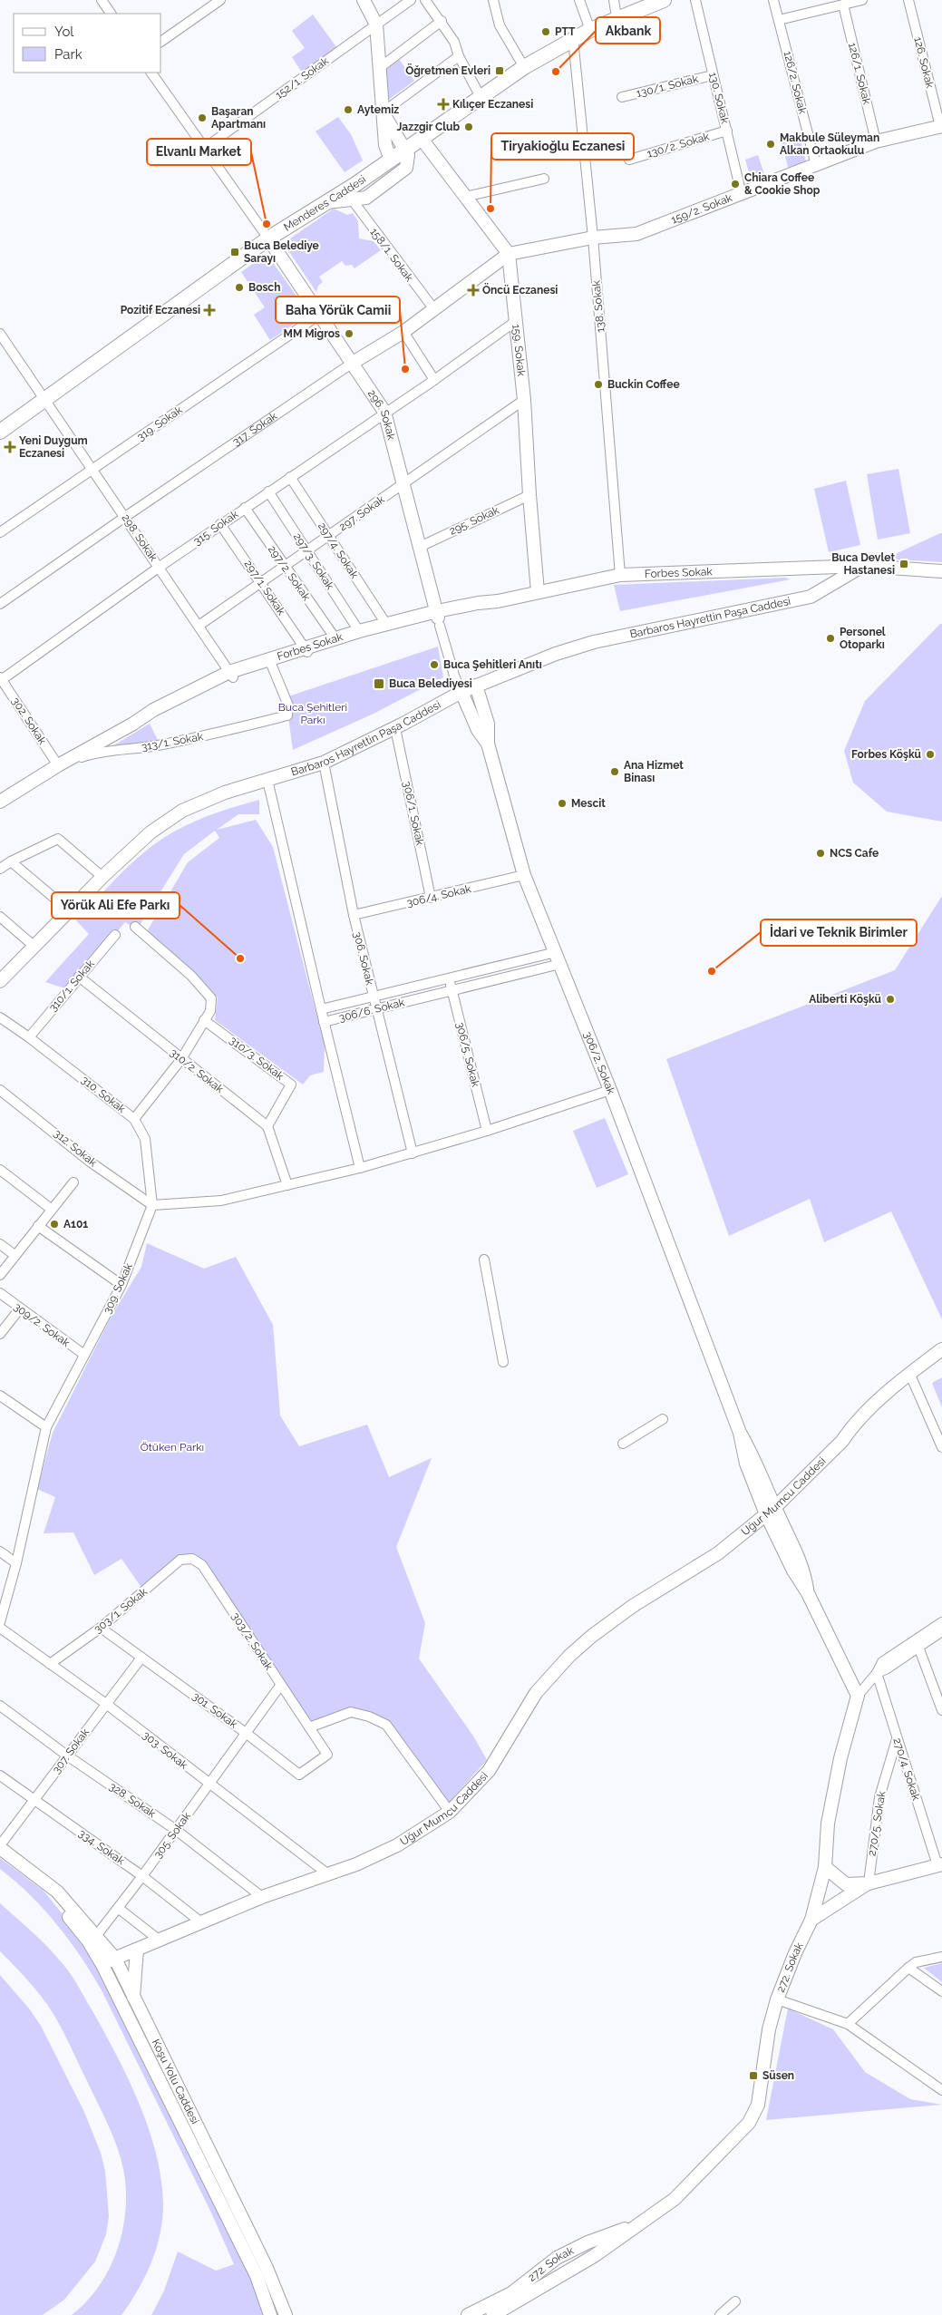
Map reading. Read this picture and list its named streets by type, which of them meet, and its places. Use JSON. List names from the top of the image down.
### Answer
{
  "streets": {
    "main road": [
      "Menderes Caddesi",
      "159/2. Sokak",
      "159. Sokak",
      "296. Sokak",
      "317. Sokak",
      "Forbes Sokak",
      "Barbaros Hayrettin Paşa Caddesi",
      "306/2. Sokak",
      "Uğur Mumcu Caddesi",
      "272. Sokak",
      "Koşu Yolu Caddesi"
    ],
    "street": [
      "126. Sokak",
      "126/1. Sokak",
      "152/1. Sokak",
      "126/2. Sokak",
      "130/1. Sokak",
      "130. Sokak",
      "130/2. Sokak",
      "158/1. Sokak",
      "138. Sokak",
      "319. Sokak",
      "297. Sokak",
      "295. Sokak",
      "315. Sokak",
      "298. Sokak",
      "297/4. Sokak",
      "297/3. Sokak",
      "297/2. Sokak",
      "297/1. Sokak",
      "302. Sokak",
      "313/1. Sokak",
      "306/1. Sokak",
      "306/4. Sokak",
      "306. Sokak",
      "310/1. Sokak",
      "306/6. Sokak",
      "306/5. Sokak",
      "310/3. Sokak",
      "310/2. Sokak",
      "310. Sokak",
      "312. Sokak",
      "309. Sokak",
      "309/2. Sokak",
      "303/1. Sokak",
      "303/2. Sokak",
      "301. Sokak",
      "303. Sokak",
      "307. Sokak",
      "270/4. Sokak",
      "328. Sokak",
      "270/5. Sokak",
      "305. Sokak",
      "334. Sokak"
    ]
  },
  "crossings": [
    ["126. Sokak", "159/2. Sokak"],
    ["126/1. Sokak", "159/2. Sokak"],
    ["126/2. Sokak", "159/2. Sokak"],
    ["130/1. Sokak", "130. Sokak"],
    ["130. Sokak", "130/2. Sokak"],
    ["130. Sokak", "159/2. Sokak"],
    ["Menderes Caddesi", "138. Sokak"],
    ["Menderes Caddesi", "296. Sokak"],
    ["Menderes Caddesi", "298. Sokak"],
    ["159/2. Sokak", "138. Sokak"],
    ["159/2. Sokak", "159. Sokak"],
    ["159/2. Sokak", "317. Sokak"],
    ["158/1. Sokak", "317. Sokak"],
    ["138. Sokak", "Forbes Sokak"],
    ["159. Sokak", "317. Sokak"],
    ["159. Sokak", "297. Sokak"],
    ["159. Sokak", "295. Sokak"],
    ["159. Sokak", "315. Sokak"],
    ["159. Sokak", "Forbes Sokak"],
    ["296. Sokak", "319. Sokak"],
    ["296. Sokak", "317. Sokak"],
    ["296. Sokak", "297. Sokak"],
    ["296. Sokak", "295. Sokak"],
    ["296. Sokak", "315. Sokak"],
    ["296. Sokak", "Forbes Sokak"],
    ["319. Sokak", "298. Sokak"],
    ["317. Sokak", "298. Sokak"],
    ["297. Sokak", "298. Sokak"],
    ["297. Sokak", "297/4. Sokak"],
    ["297. Sokak", "297/3. Sokak"],
    ["297. Sokak", "297/2. Sokak"],
    ["297. Sokak", "297/1. Sokak"],
    ["315. Sokak", "298. Sokak"],
    ["315. Sokak", "297/4. Sokak"],
    ["315. Sokak", "297/3. Sokak"],
    ["315. Sokak", "297/2. Sokak"],
    ["315. Sokak", "297/1. Sokak"],
    ["315. Sokak", "302. Sokak"],
    ["298. Sokak", "Forbes Sokak"],
    ["297/4. Sokak", "Forbes Sokak"],
    ["297/3. Sokak", "Forbes Sokak"],
    ["297/2. Sokak", "Forbes Sokak"],
    ["Forbes Sokak", "297/1. Sokak"],
    ["Forbes Sokak", "Barbaros Hayrettin Paşa Caddesi"],
    ["Forbes Sokak", "302. Sokak"],
    ["Forbes Sokak", "313/1. Sokak"],
    ["Barbaros Hayrettin Paşa Caddesi", "306/1. Sokak"],
    ["Barbaros Hayrettin Paşa Caddesi", "306. Sokak"],
    ["Barbaros Hayrettin Paşa Caddesi", "306/2. Sokak"],
    ["302. Sokak", "313/1. Sokak"],
    ["306/1. Sokak", "306/4. Sokak"],
    ["306/4. Sokak", "306. Sokak"],
    ["306/4. Sokak", "306/2. Sokak"],
    ["306. Sokak", "306/6. Sokak"],
    ["310/1. Sokak", "310/2. Sokak"],
    ["310/1. Sokak", "310. Sokak"],
    ["306/6. Sokak", "306/5. Sokak"],
    ["306/6. Sokak", "306/2. Sokak"],
    ["310/3. Sokak", "310/2. Sokak"],
    ["306/2. Sokak", "Uğur Mumcu Caddesi"],
    ["306/2. Sokak", "272. Sokak"],
    ["310. Sokak", "312. Sokak"],
    ["310. Sokak", "309. Sokak"],
    ["312. Sokak", "309. Sokak"],
    ["309. Sokak", "309/2. Sokak"],
    ["Uğur Mumcu Caddesi", "303. Sokak"],
    ["Uğur Mumcu Caddesi", "328. Sokak"],
    ["Uğur Mumcu Caddesi", "334. Sokak"],
    ["Uğur Mumcu Caddesi", "Koşu Yolu Caddesi"],
    ["303/1. Sokak", "303/2. Sokak"],
    ["303/1. Sokak", "301. Sokak"],
    ["303/1. Sokak", "303. Sokak"],
    ["303/2. Sokak", "301. Sokak"],
    ["303/2. Sokak", "305. Sokak"],
    ["301. Sokak", "307. Sokak"],
    ["301. Sokak", "305. Sokak"],
    ["303. Sokak", "307. Sokak"],
    ["303. Sokak", "305. Sokak"],
    ["307. Sokak", "328. Sokak"],
    ["307. Sokak", "334. Sokak"],
    ["307. Sokak", "Koşu Yolu Caddesi"],
    ["270/4. Sokak", "270/5. Sokak"],
    ["270/4. Sokak", "272. Sokak"],
    ["328. Sokak", "305. Sokak"],
    ["305. Sokak", "334. Sokak"],
    ["305. Sokak", "Koşu Yolu Caddesi"]
  ],
  "parks": ["Buca Şehitleri Parkı", "Ötüken Parkı"],
  "places": {
    "other": [
      "PTT",
      "Akbank",
      "Aytemiz",
      "Başaran Apartmanı",
      "Jazzgir Club",
      "Makbule Süleyman Alkan Ortaokulu",
      "Chiara Coffee & Cookie Shop",
      "Tiryakioğlu Eczanesi",
      "Elvanlı Market",
      "Bosch",
      "MM Migros",
      "Baha Yörük Camii",
      "Buckin Coffee",
      "Personel Otoparkı",
      "Buca Şehitleri Anıtı",
      "Forbes Köşkü",
      "Ana Hizmet Binası",
      "Mescit",
      "NCS Cafe",
      "Yörük Ali Efe Parkı",
      "İdari ve Teknik Birimler",
      "Aliberti Köşkü",
      "A101"
    ],
    "transit": [
      "Öğretmen Evleri",
      "Buca Belediye Sarayı",
      "Buca Devlet Hastanesi",
      "Buca Belediyesi",
      "Süsen"
    ],
    "health": [
      "Kılıçer Eczanesi",
      "Öncü Eczanesi",
      "Pozitif Eczanesi",
      "Yeni Duygum Eczanesi"
    ]
  },
  "legend": ["Yol", "Park"]
}
